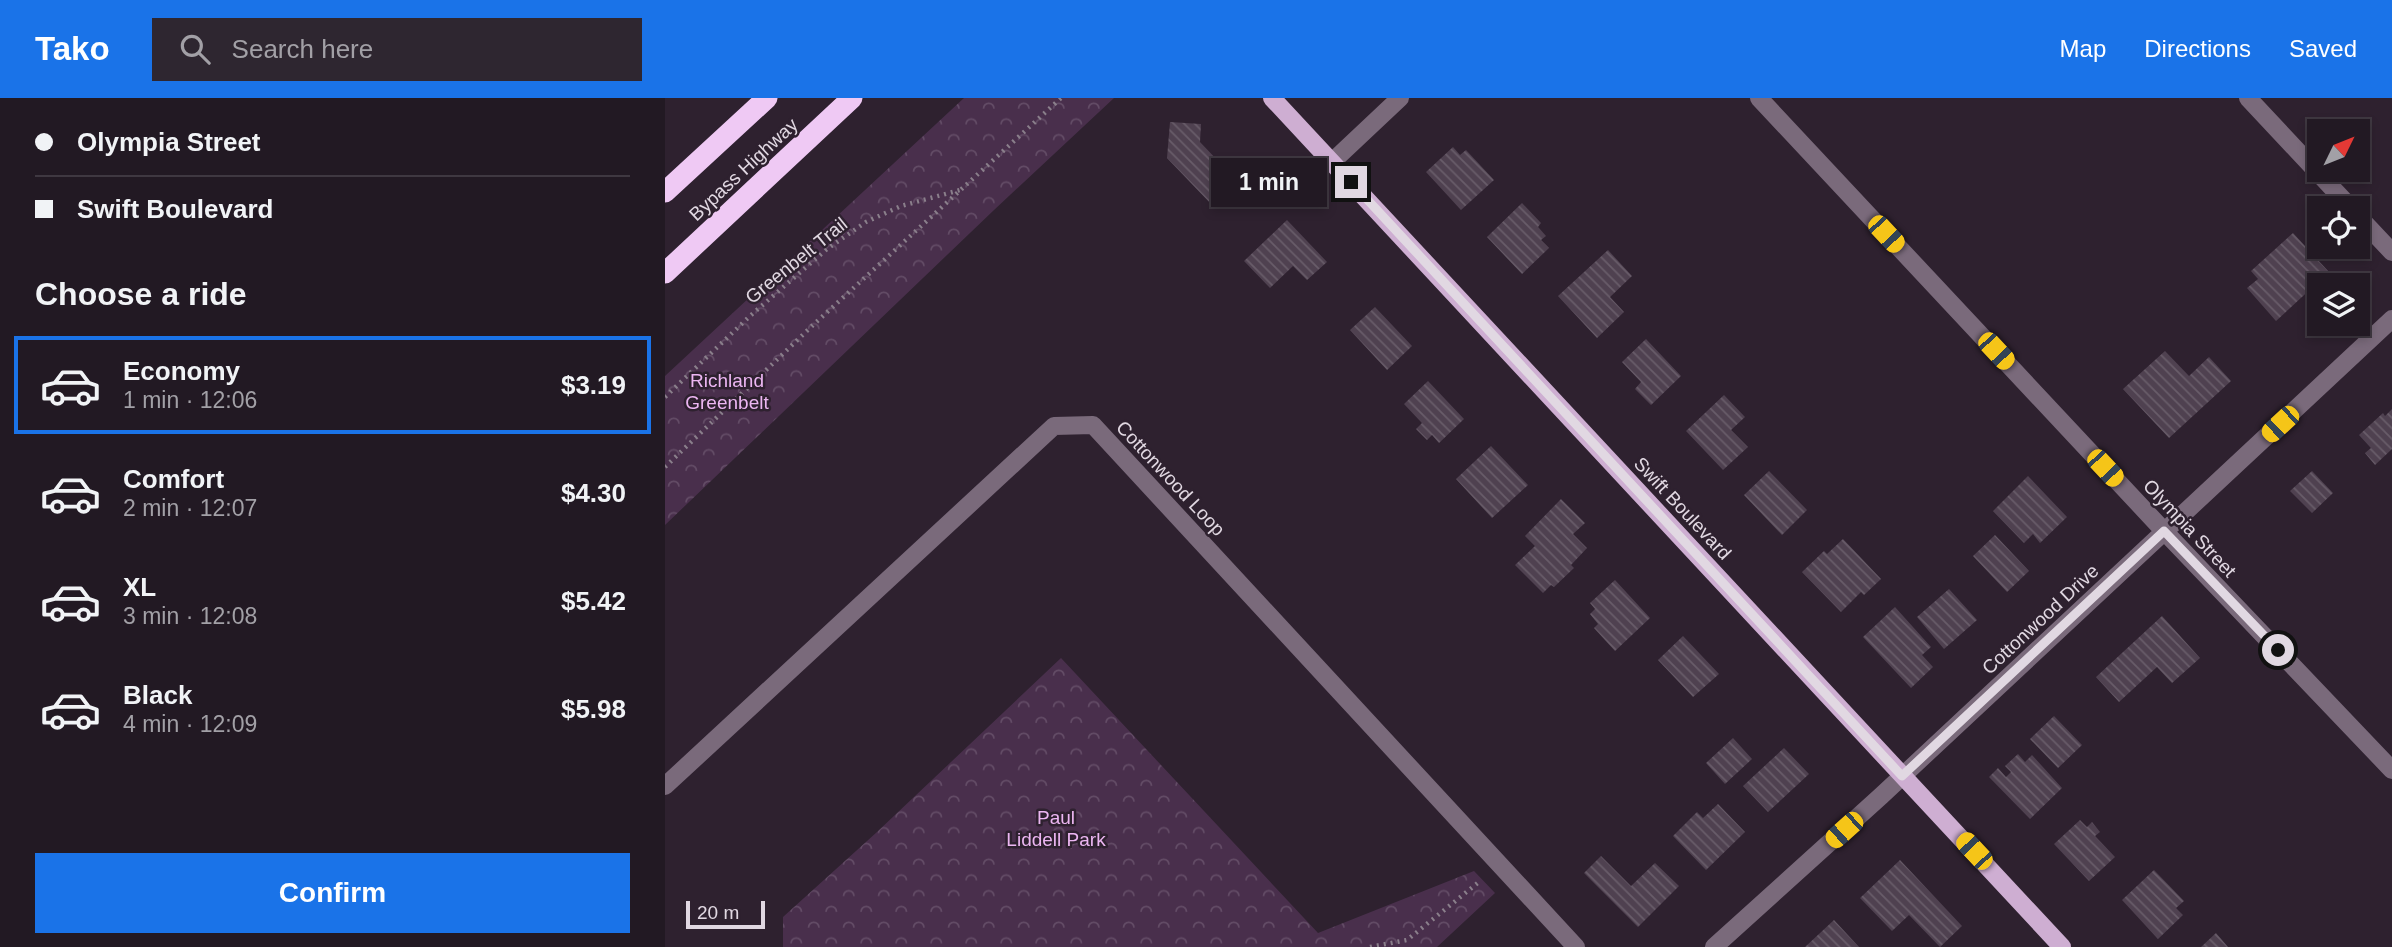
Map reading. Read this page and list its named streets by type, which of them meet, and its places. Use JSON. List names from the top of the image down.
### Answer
{
  "streets": {
    "highway": ["Bypass Highway"],
    "main road": ["Swift Boulevard"],
    "street": ["Cottonwood Loop", "Olympia Street", "Cottonwood Drive"],
    "path": ["Greenbelt Trail"]
  },
  "crossings": [
    ["Swift Boulevard", "Cottonwood Drive"],
    ["Olympia Street", "Cottonwood Drive"]
  ],
  "parks": ["Richland Greenbelt", "Paul Liddell Park"],
  "scale_bar": "20 m",
  "north": "top right",
  "page": {
    "header": "Tako",
    "search": "Search here",
    "nav": ["Map", "Directions", "Saved"],
    "banner": ["Olympia Street", "Swift Boulevard"],
    "bubble": "1 min",
    "heading": "Choose a ride",
    "list": [
      {
        "name": "Economy",
        "note": "1 min · 12:06",
        "value": "$3.19"
      },
      {
        "name": "Comfort",
        "note": "2 min · 12:07",
        "value": "$4.30"
      },
      {
        "name": "XL",
        "note": "3 min · 12:08",
        "value": "$5.42"
      },
      {
        "name": "Black",
        "note": "4 min · 12:09",
        "value": "$5.98"
      }
    ],
    "buttons": "Confirm",
    "scale": "20 m"
  }
}
